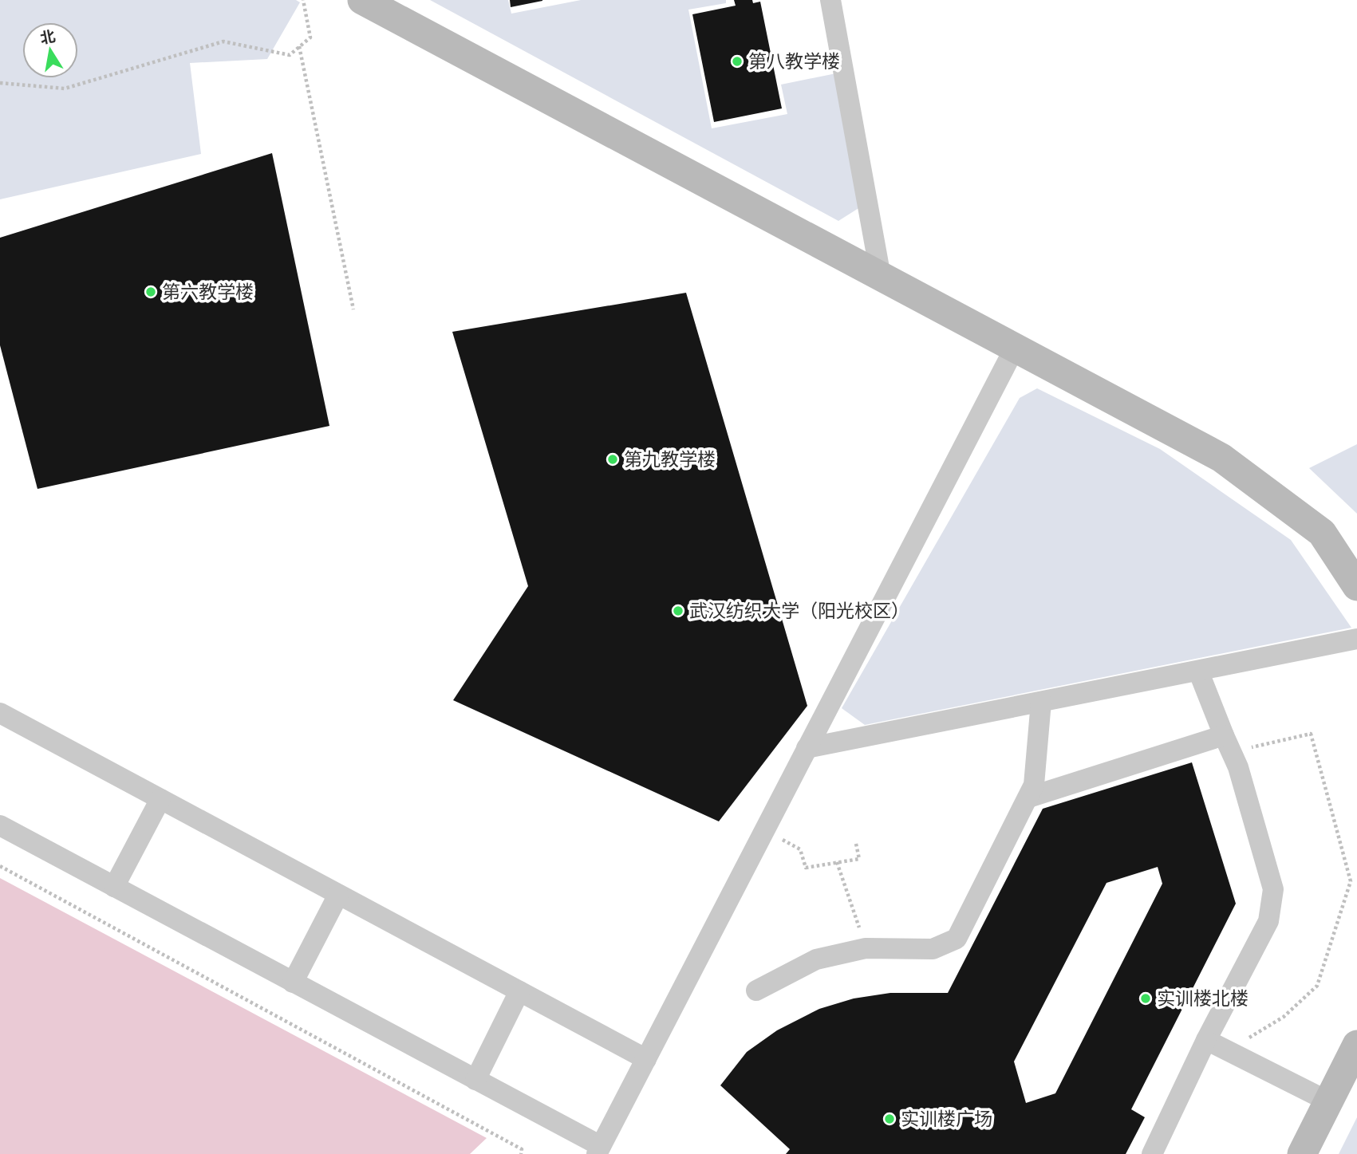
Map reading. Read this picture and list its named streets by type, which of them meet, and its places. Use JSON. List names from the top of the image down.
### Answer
{
  "places": [
    "第八教学楼",
    "第六教学楼",
    "第九教学楼",
    "武汉纺织大学（阳光校区）",
    "实训楼北楼",
    "实训楼广场"
  ],
  "north": "top"
}
